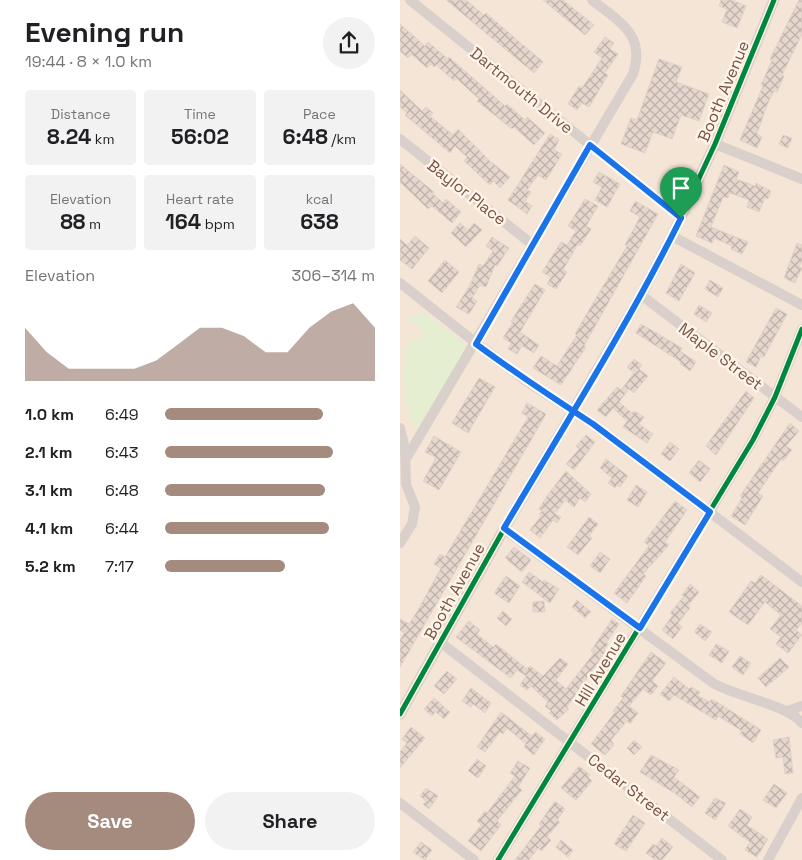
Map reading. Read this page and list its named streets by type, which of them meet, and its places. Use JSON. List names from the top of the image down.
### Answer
{
  "streets": {
    "street": [
      "Dartmouth Drive",
      "Booth Avenue",
      "Baylor Place",
      "Maple Street",
      "Hill Avenue",
      "Cedar Street"
    ]
  },
  "crossings": [
    ["Dartmouth Drive", "Booth Avenue"],
    ["Booth Avenue", "Maple Street"],
    ["Booth Avenue", "Cedar Street"],
    ["Maple Street", "Hill Avenue"],
    ["Hill Avenue", "Cedar Street"]
  ],
  "page": {
    "heading": ["Evening run", "19:44 · 8 × 1.0 km"],
    "stats": [
      ["Distance", "8.24 km"],
      ["Time", "56:02"],
      ["Pace", "6:48 /km"],
      ["Elevation", "88 m"],
      ["Heart rate", "164 bpm"],
      ["kcal", "638"]
    ],
    "chart": ["Elevation", "306–314 m"],
    "list": [
      {
        "name": "1.0 km",
        "note": "6:49"
      },
      {
        "name": "2.1 km",
        "note": "6:43"
      },
      {
        "name": "3.1 km",
        "note": "6:48"
      },
      {
        "name": "4.1 km",
        "note": "6:44"
      },
      {
        "name": "5.2 km",
        "note": "7:17"
      }
    ],
    "buttons": ["Save", "Share"]
  }
}
